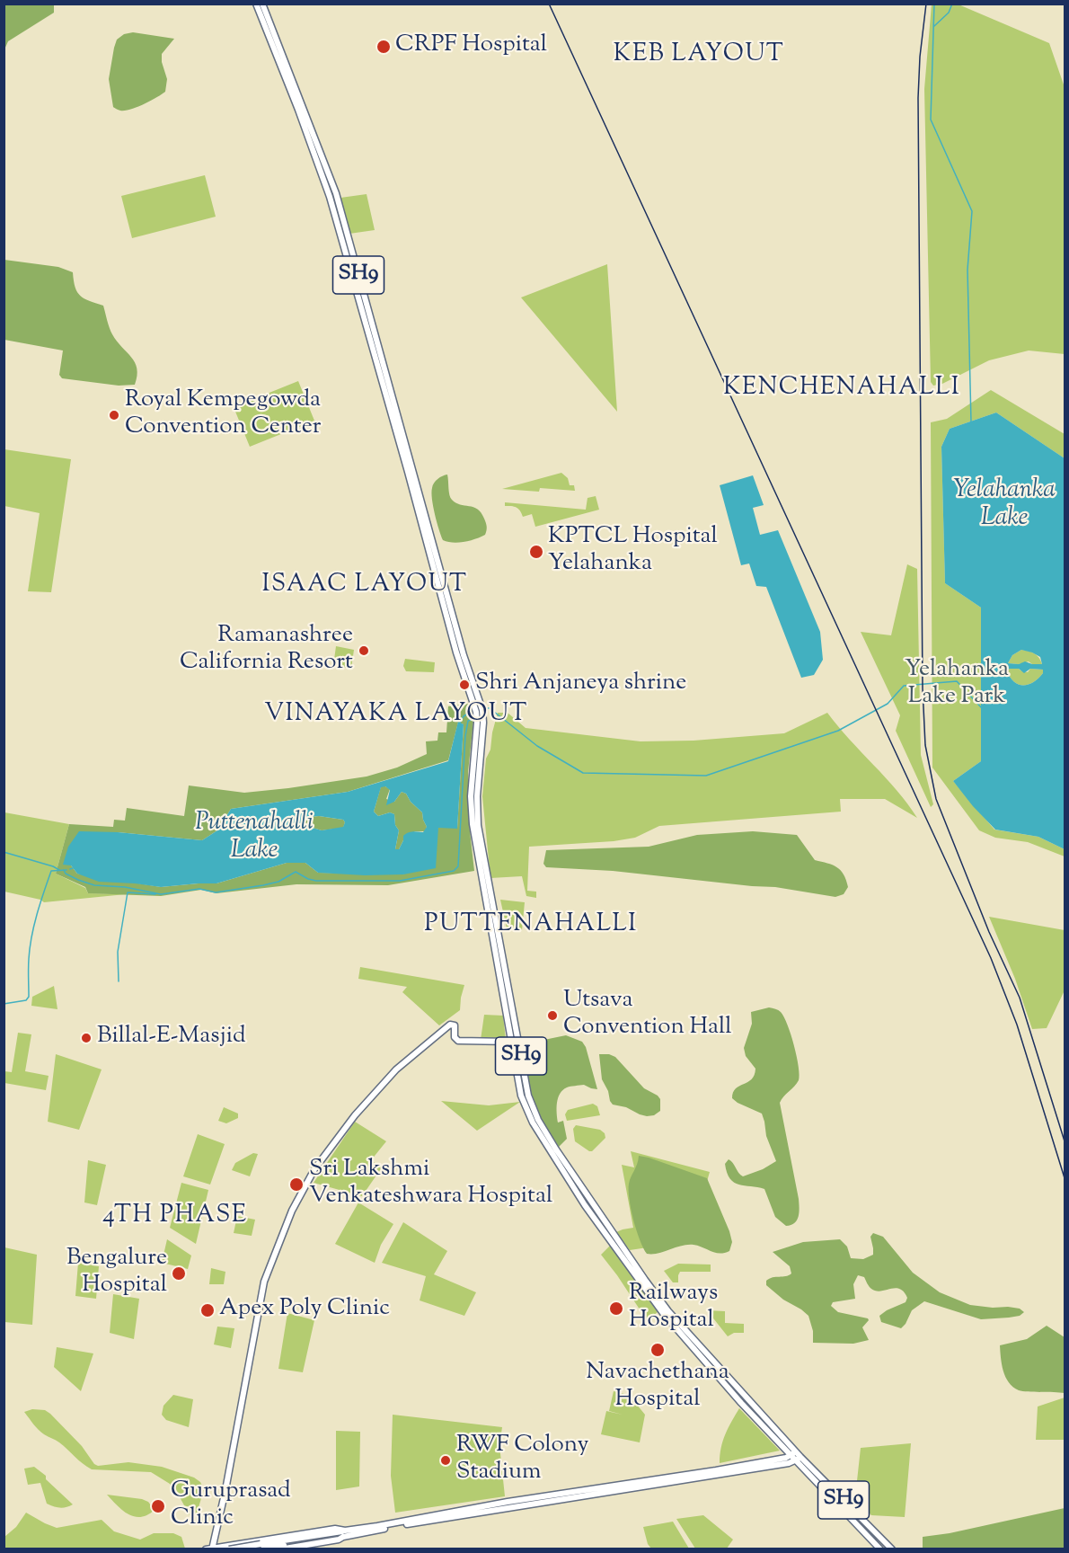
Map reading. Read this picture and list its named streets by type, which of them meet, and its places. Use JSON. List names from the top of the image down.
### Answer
{
  "streets": {
    "main road": ["SH9"]
  },
  "districts": [
    "KEB LAYOUT",
    "KENCHENAHALLI",
    "ISAAC LAYOUT",
    "VINAYAKA LAYOUT",
    "PUTTENAHALLI",
    "4TH PHASE"
  ],
  "water": ["Yelahanka Lake", "Puttenahalli Lake"],
  "parks": ["Yelahanka Lake Park"],
  "places": [
    "CRPF Hospital",
    "Royal Kempegowda Convention Center",
    "KPTCL Hospital Yelahanka",
    "Ramanashree California Resort",
    "Shri Anjaneya shrine",
    "Utsava Convention Hall",
    "Billal-E-Masjid",
    "Sri Lakshmi Venkateshwara Hospital",
    "Bengalure Hospital",
    "Railways Hospital",
    "Apex Poly Clinic",
    "Navachethana Hospital",
    "RWF Colony Stadium",
    "Guruprasad Clinic"
  ]
}
